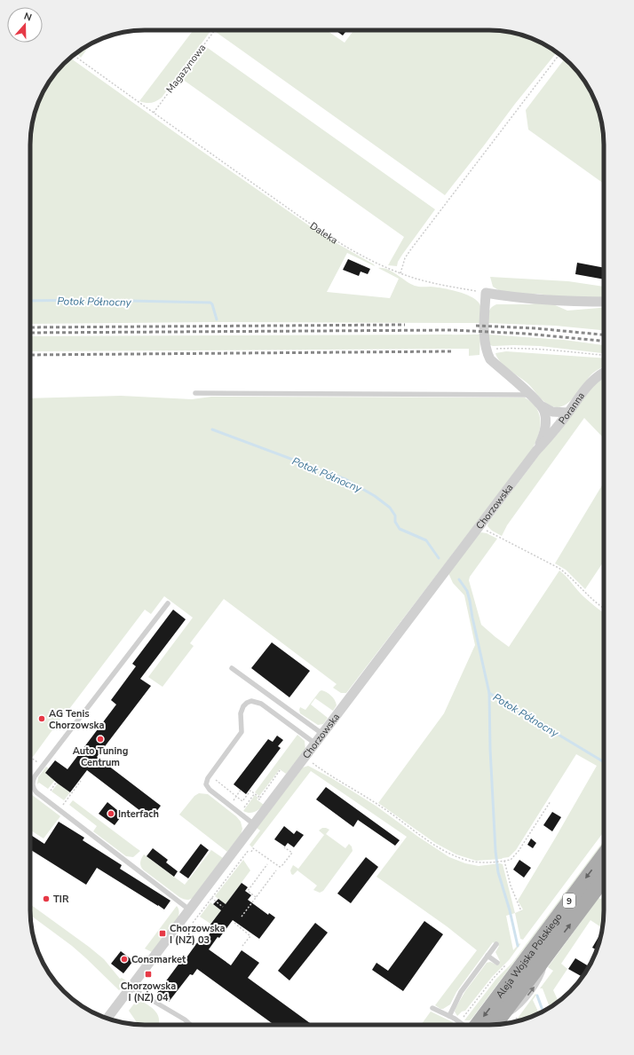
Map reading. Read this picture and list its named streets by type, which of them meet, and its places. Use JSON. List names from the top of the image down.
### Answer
{
  "streets": {
    "main road": ["9", "Aleja Wojska Polskiego"],
    "street": ["Poranna", "Chorzowska"],
    "path": ["Magazynowa", "Daleka"]
  },
  "crossings": [
    ["Magazynowa", "Daleka"],
    ["Poranna", "Chorzowska"]
  ],
  "water": ["Potok Północny"],
  "places": {
    "other": [
      "AG Tenis Chorzowska",
      "Auto Tuning Centrum",
      "Interfach",
      "TIR",
      "Consmarket"
    ],
    "transit": ["Chorzowska I (NŻ) 03", "Chorzowska I (NŻ) 04"]
  },
  "north": "top"
}
